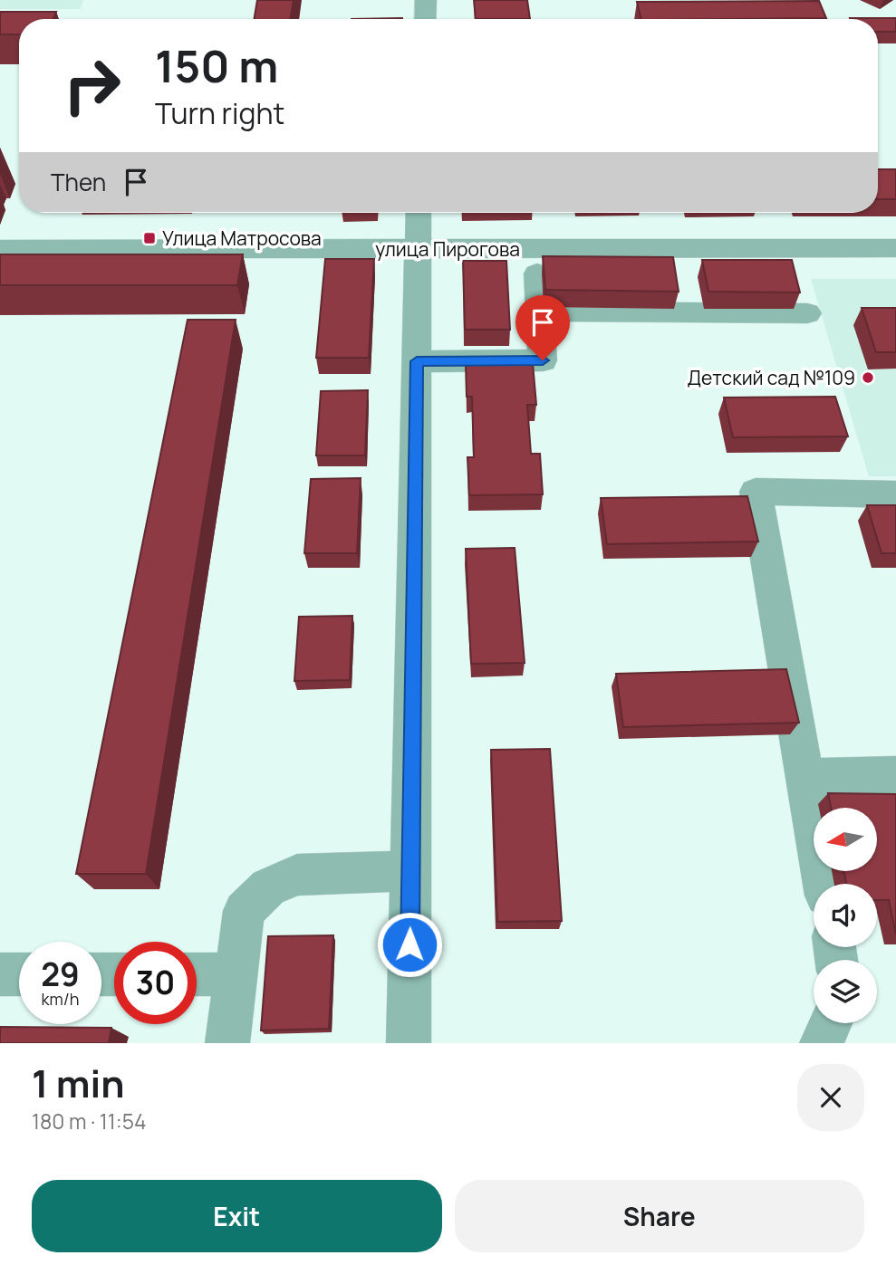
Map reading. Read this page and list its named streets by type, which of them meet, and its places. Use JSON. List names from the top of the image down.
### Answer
{
  "streets": {
    "street": ["улица Пирогова"]
  },
  "places": {
    "transit": ["Улица Матросова"],
    "other": ["Детский сад №109"]
  },
  "north": "left",
  "page": {
    "turn": ["150 m", "Turn right"],
    "then": "Then",
    "speed": "29 km/h",
    "limit": "30",
    "heading": ["1 min", "180 m · 11:54"],
    "buttons": ["Exit", "Share"]
  }
}
